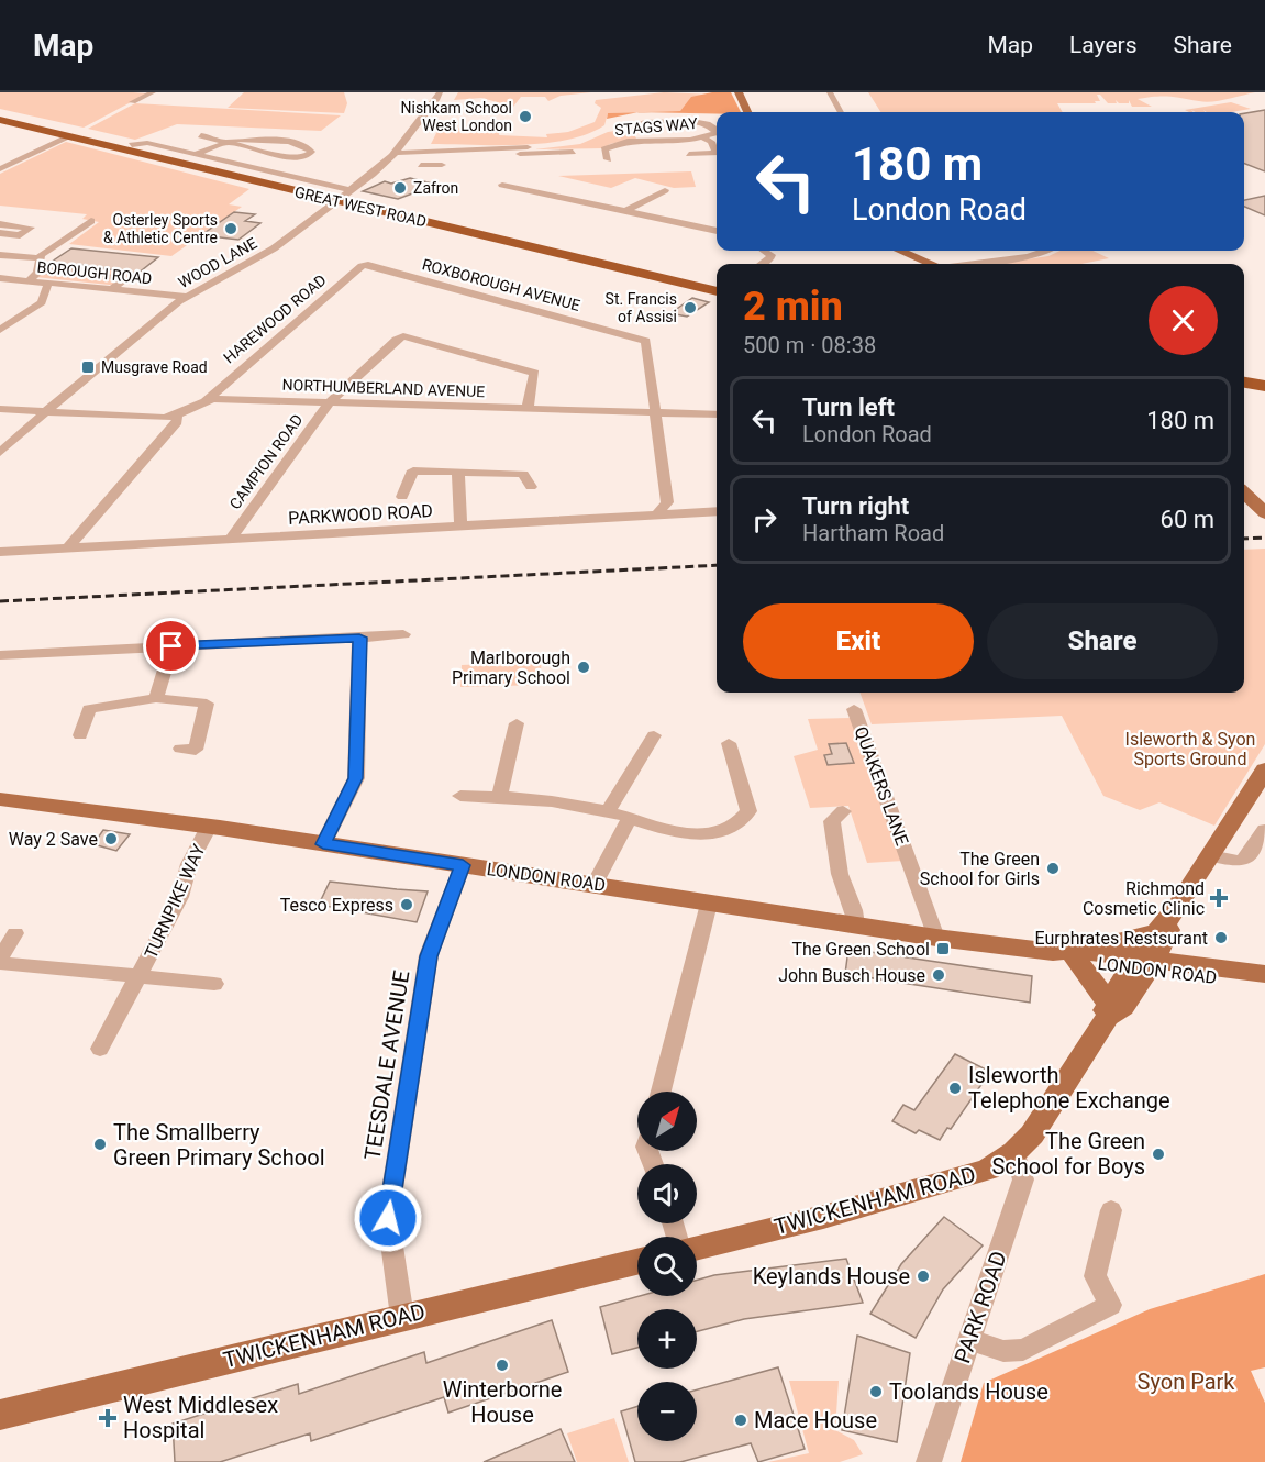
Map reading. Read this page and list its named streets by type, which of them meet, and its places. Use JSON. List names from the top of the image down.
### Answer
{
  "streets": {
    "highway": ["GREAT WEST ROAD"],
    "main road": ["LONDON ROAD", "TWICKENHAM ROAD"],
    "street": [
      "STAGS WAY",
      "WOOD LANE",
      "BOROUGH ROAD",
      "ROXBOROUGH AVENUE",
      "HAREWOOD ROAD",
      "NORTHUMBERLAND AVENUE",
      "CAMPION ROAD",
      "PARKWOOD ROAD",
      "QUAKERS LANE",
      "TURNPIKE WAY",
      "TEESDALE AVENUE",
      "PARK ROAD"
    ]
  },
  "crossings": [
    ["GREAT WEST ROAD", "WOOD LANE"],
    ["WOOD LANE", "BOROUGH ROAD"],
    ["WOOD LANE", "NORTHUMBERLAND AVENUE"],
    ["ROXBOROUGH AVENUE", "HAREWOOD ROAD"],
    ["ROXBOROUGH AVENUE", "NORTHUMBERLAND AVENUE"],
    ["ROXBOROUGH AVENUE", "PARKWOOD ROAD"],
    ["HAREWOOD ROAD", "NORTHUMBERLAND AVENUE"],
    ["NORTHUMBERLAND AVENUE", "CAMPION ROAD"],
    ["CAMPION ROAD", "PARKWOOD ROAD"],
    ["QUAKERS LANE", "LONDON ROAD"],
    ["LONDON ROAD", "TURNPIKE WAY"],
    ["LONDON ROAD", "TEESDALE AVENUE"],
    ["LONDON ROAD", "TWICKENHAM ROAD"],
    ["TEESDALE AVENUE", "TWICKENHAM ROAD"],
    ["TWICKENHAM ROAD", "PARK ROAD"]
  ],
  "parks": ["Isleworth & Syon Sports Ground", "Syon Park"],
  "places": {
    "other": [
      "Nishkam School West London",
      "Zafron",
      "Osterley Sports & Athletic Centre",
      "St. Francis of Assisi",
      "Marlborough Primary School",
      "Way 2 Save",
      "The Green School for Girls",
      "Tesco Express",
      "Eurphrates Restsurant",
      "John Busch House",
      "Isleworth Telephone Exchange",
      "The Smallberry Green Primary School",
      "The Green School for Boys",
      "Keylands House",
      "Winterborne House",
      "Toolands House",
      "Mace House"
    ],
    "transit": ["Musgrave Road", "The Green School"],
    "health": ["Richmond Cosmetic Clinic", "West Middlesex Hospital"]
  },
  "north": "top right",
  "page": {
    "header": "Map",
    "nav": ["Map", "Layers", "Share"],
    "turn": ["180 m", "London Road"],
    "heading": ["2 min", "500 m · 08:38"],
    "list": [
      {
        "name": "Turn left",
        "note": "London Road",
        "value": "180 m"
      },
      {
        "name": "Turn right",
        "note": "Hartham Road",
        "value": "60 m"
      }
    ],
    "buttons": ["Exit", "Share"],
    "map_buttons": ["+", "−"]
  }
}
